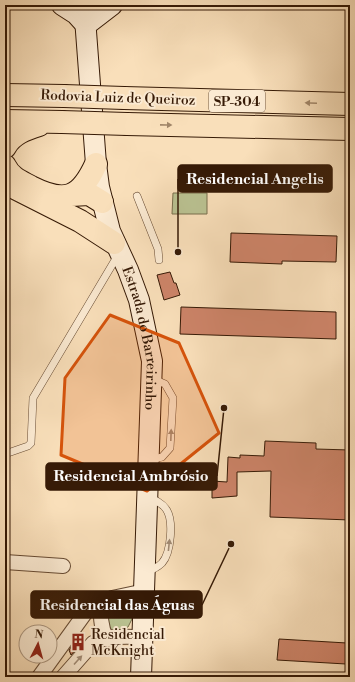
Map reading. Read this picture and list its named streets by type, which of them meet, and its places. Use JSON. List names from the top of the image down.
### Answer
{
  "streets": {
    "highway": ["Rodovia Luiz de Queiroz", "SP-304"],
    "main road": ["Estrada do Barreirinho"]
  },
  "places": {
    "other": ["Residencial Angelis", "Residencial Ambrósio", "Residencial das Águas"],
    "building": ["Residencial McKnight"]
  },
  "north": "top"
}
